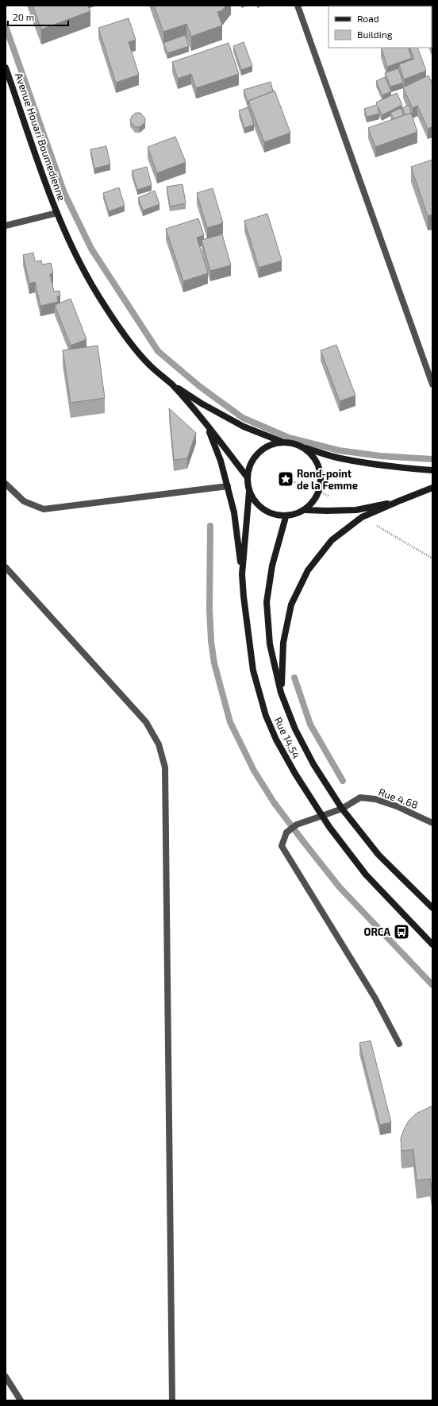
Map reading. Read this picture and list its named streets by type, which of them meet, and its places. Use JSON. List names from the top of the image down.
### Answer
{
  "streets": {
    "main road": ["Avenue Houari Boumedienne", "Rue 14.54"],
    "street": ["Rue 4.68"]
  },
  "crossings": [
    ["Rue 14.54", "Rue 4.68"]
  ],
  "places": {
    "place": ["Rond-point de la Femme"],
    "bus stop": ["ORCA"]
  },
  "legend": ["Road", "Building"],
  "scale_bar": "20 m"
}
